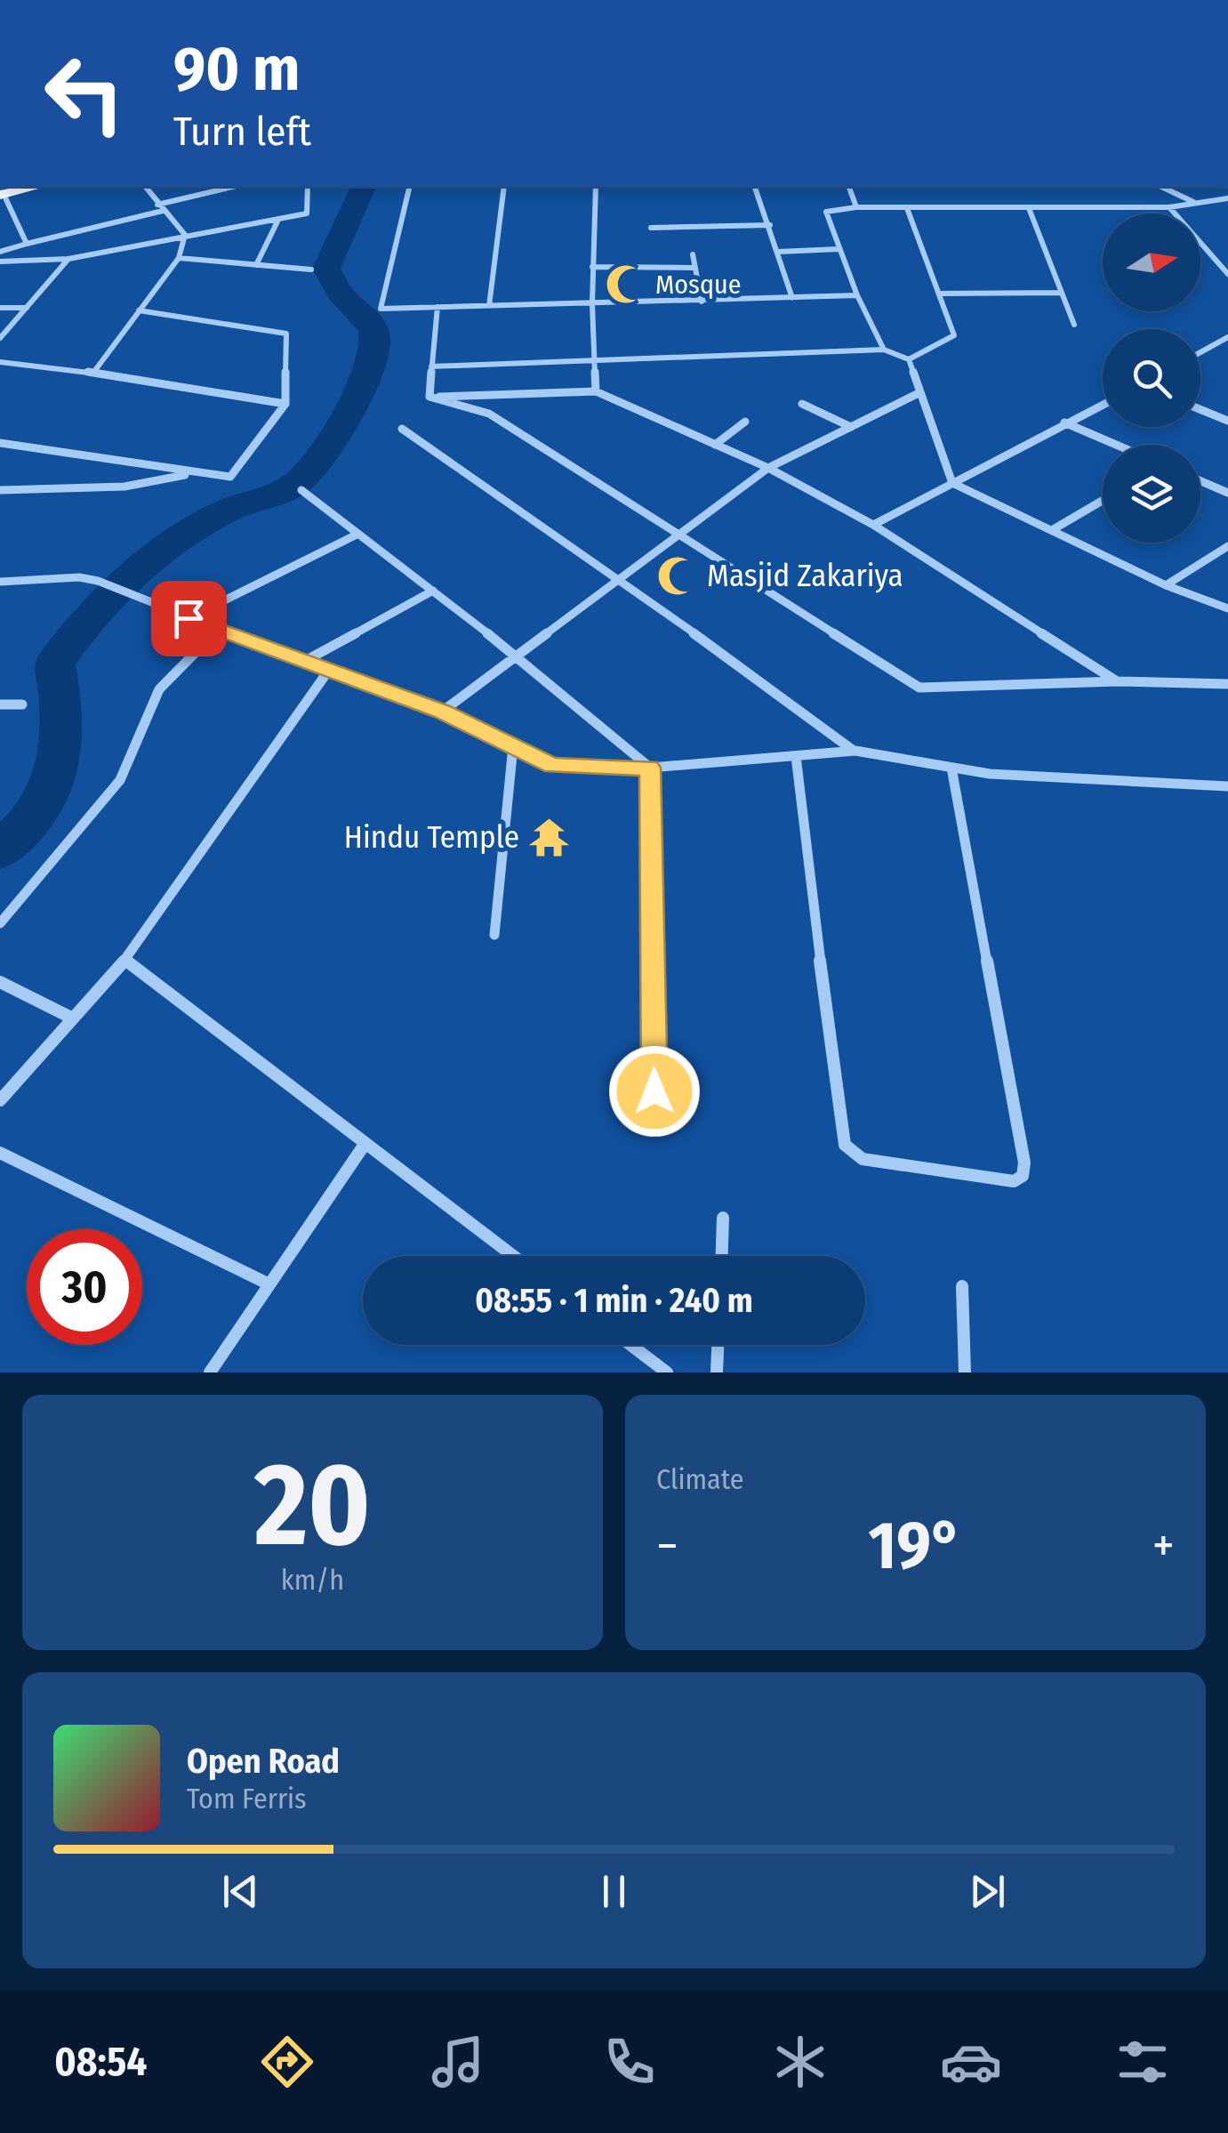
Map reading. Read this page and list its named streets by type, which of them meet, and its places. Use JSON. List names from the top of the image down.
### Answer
{
  "places": {
    "mosque": ["Mosque", "Masjid Zakariya"],
    "temple": ["Hindu Temple"]
  },
  "north": "right",
  "page": {
    "turn": ["90 m", "Turn left"],
    "limit": "30",
    "trip": "08:55 · 1 min · 240 m",
    "tile": [
      ["20", "km/h"],
      "Climate"
    ],
    "heat": ["−", "19°", "+"],
    "song": ["Open Road", "Tom Ferris"],
    "tabs": "08:54"
  }
}
